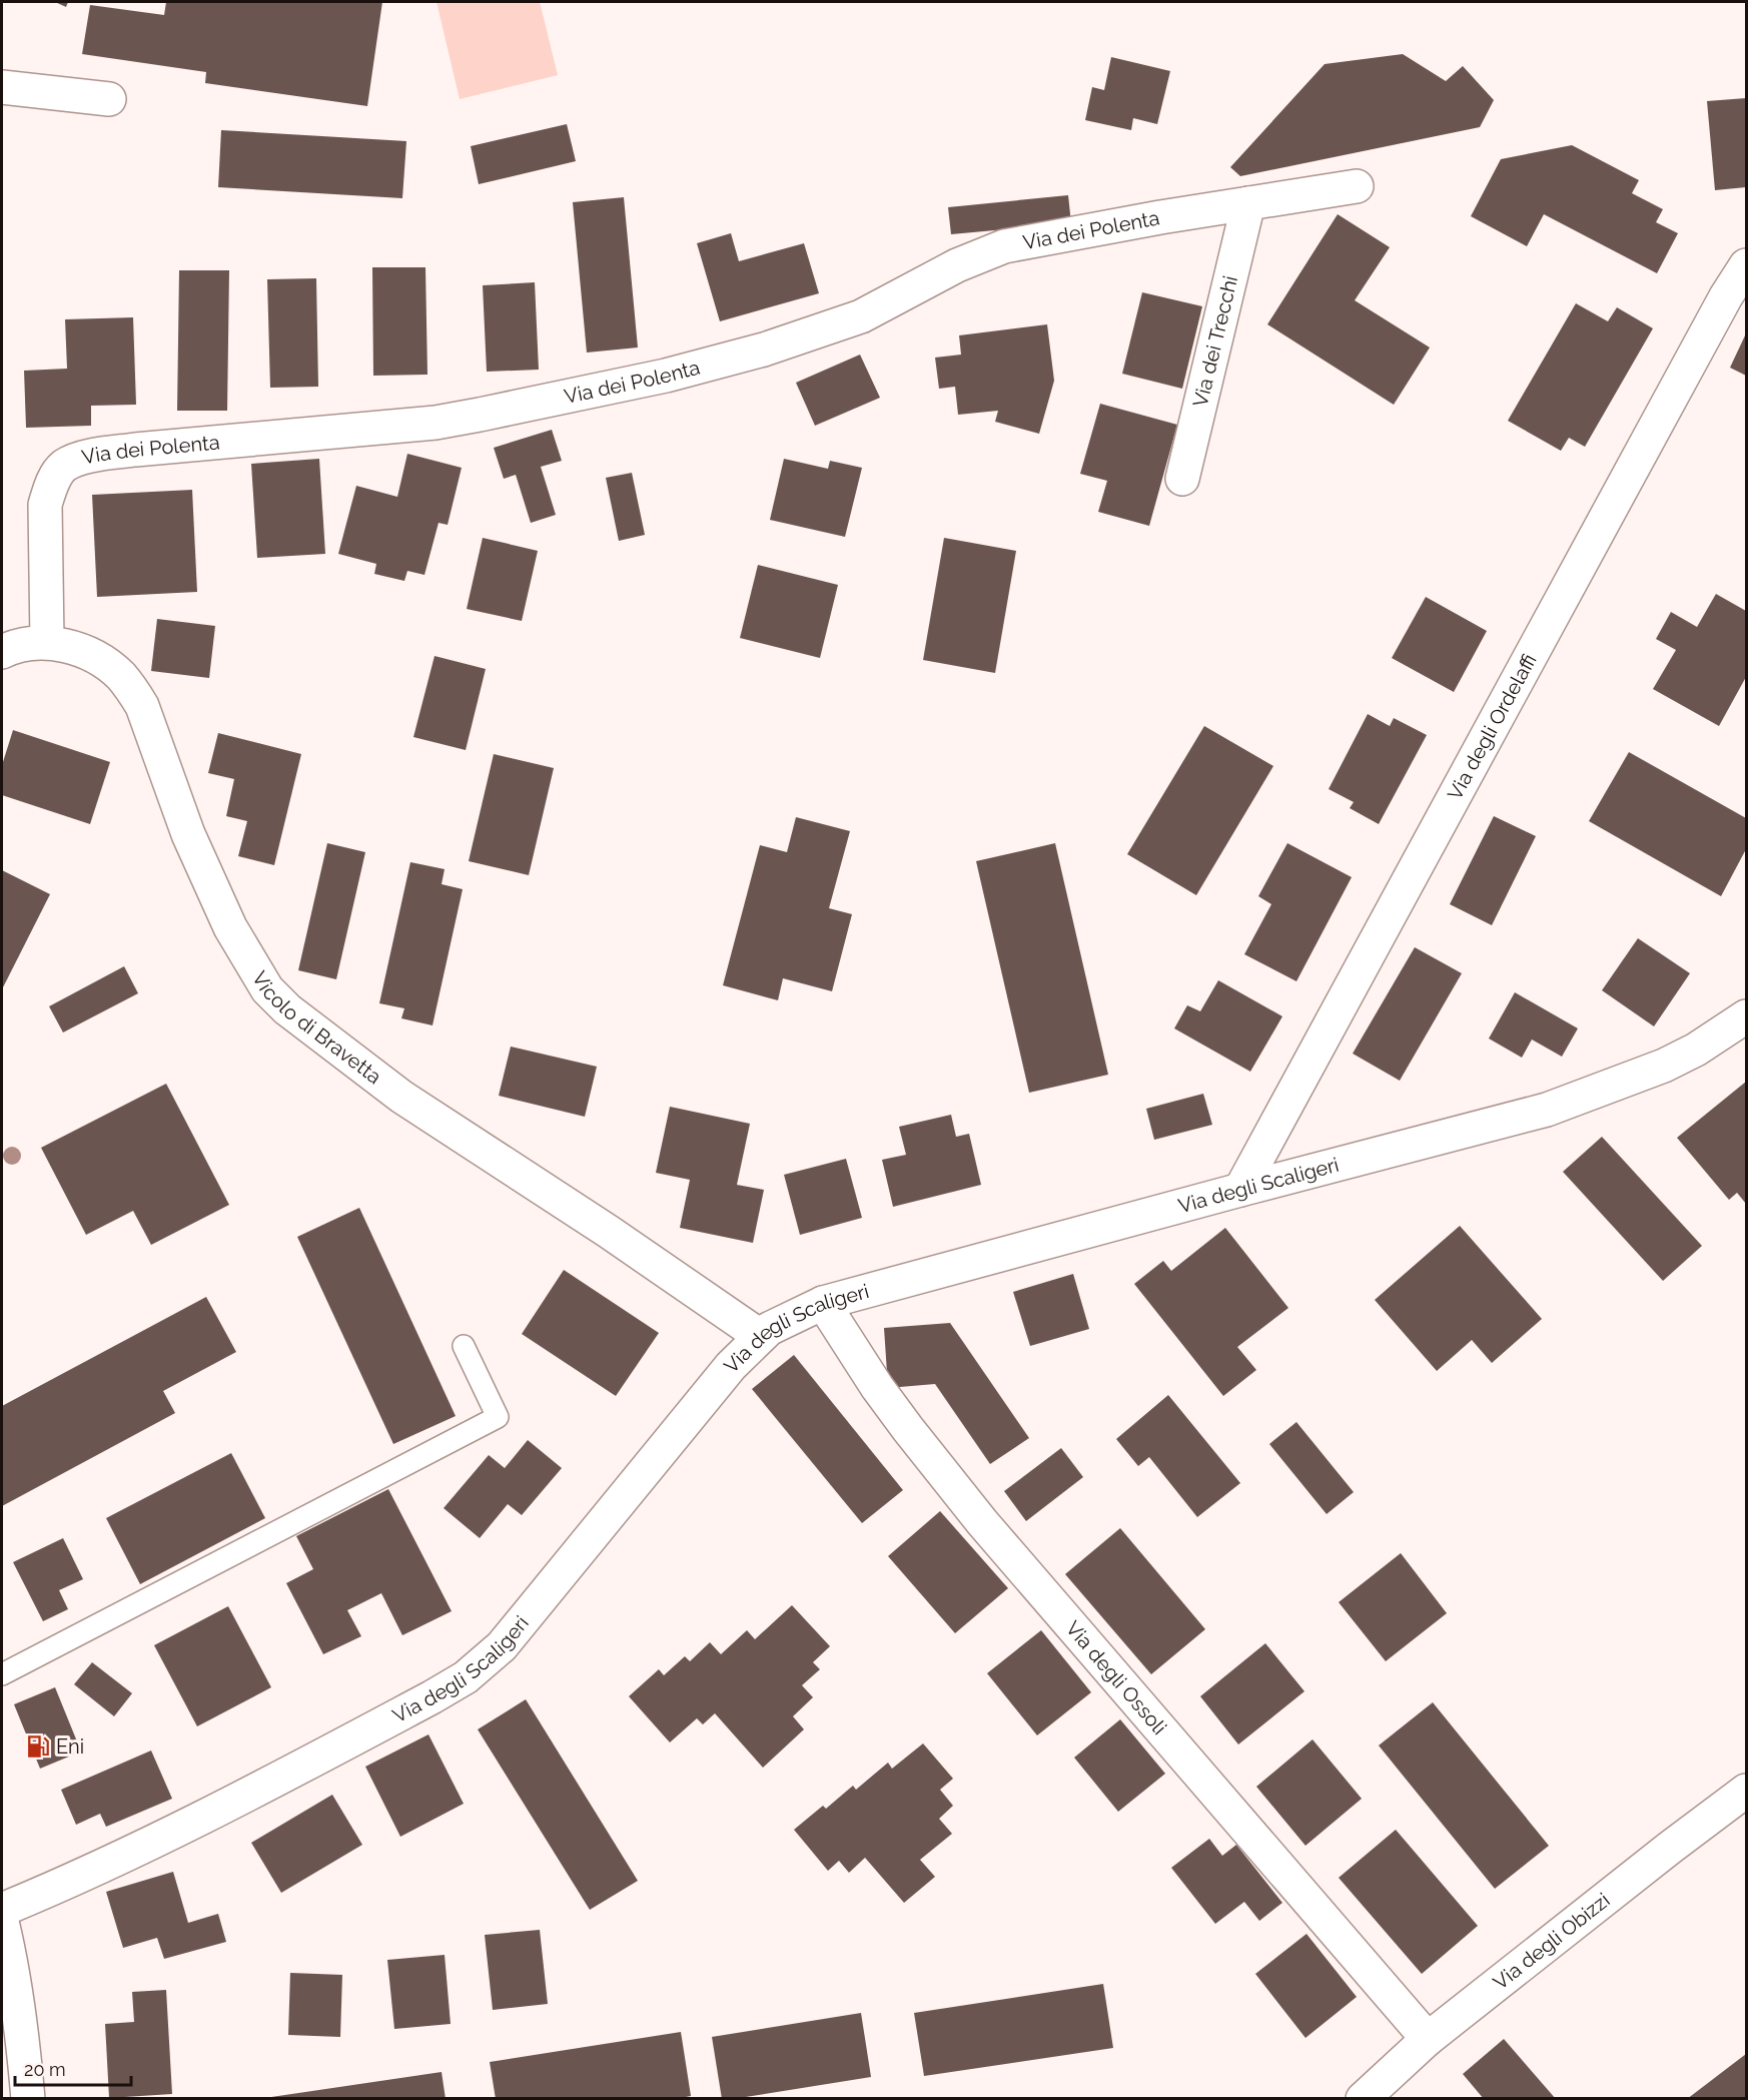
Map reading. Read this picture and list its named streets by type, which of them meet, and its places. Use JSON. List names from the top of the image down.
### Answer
{
  "streets": {
    "street": [
      "Via dei Polenta",
      "Via dei Trecchi",
      "Via degli Ordelaffi",
      "Vicolo di Bravetta",
      "Via degli Scaligeri",
      "Via degli Ossoli",
      "Via degli Obizzi"
    ]
  },
  "crossings": [
    ["Via dei Polenta", "Via dei Trecchi"],
    ["Via dei Polenta", "Vicolo di Bravetta"],
    ["Via degli Ordelaffi", "Via degli Scaligeri"],
    ["Vicolo di Bravetta", "Via degli Scaligeri"],
    ["Via degli Scaligeri", "Via degli Ossoli"],
    ["Via degli Ossoli", "Via degli Obizzi"]
  ],
  "places": {
    "fuel station": ["Eni"]
  },
  "scale_bar": "20 m"
}
